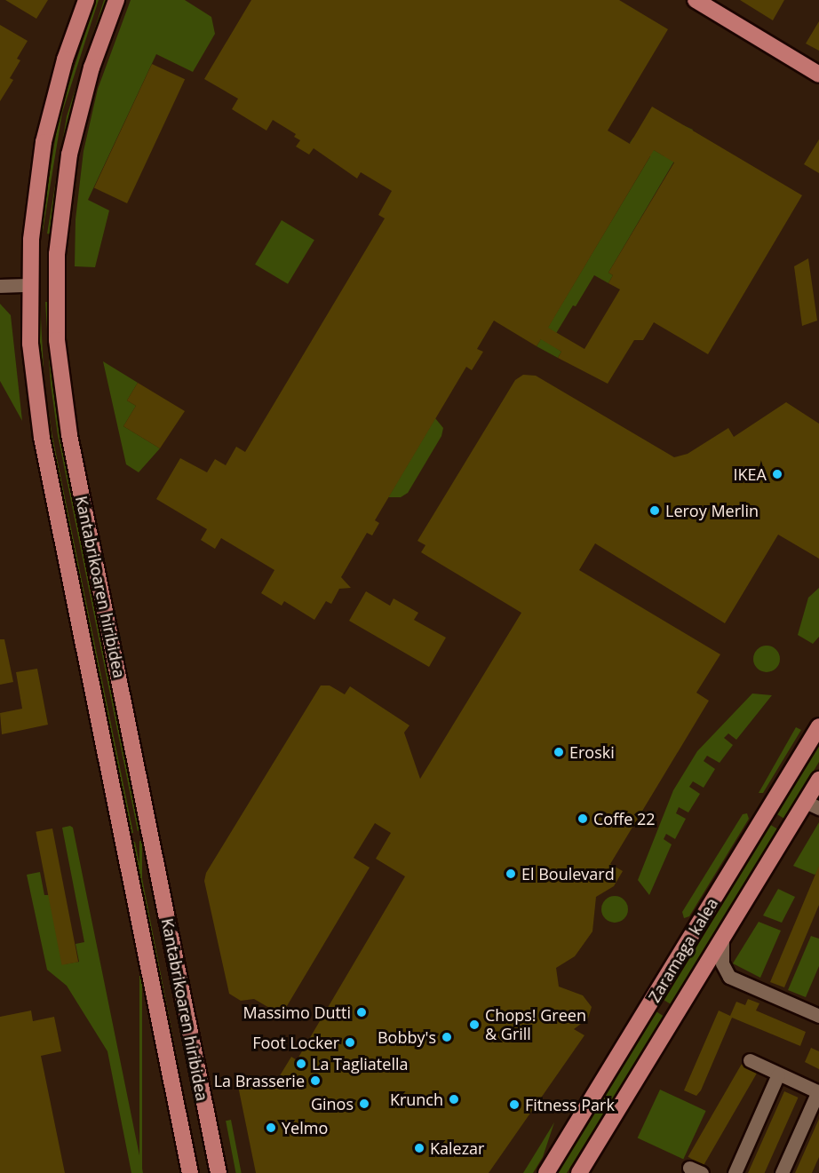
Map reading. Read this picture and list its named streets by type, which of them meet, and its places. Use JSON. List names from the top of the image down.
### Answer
{
  "streets": {
    "main road": ["Kantabrikoaren hiribidea", "Zaramaga kalea"]
  },
  "places": [
    "IKEA",
    "Leroy Merlin",
    "Eroski",
    "Coffe 22",
    "El Boulevard",
    "Massimo Dutti",
    "Chops! Green & Grill",
    "Bobby's",
    "Foot Locker",
    "La Tagliatella",
    "La Brasserie",
    "Krunch",
    "Ginos",
    "Fitness Park",
    "Yelmo",
    "Kalezar"
  ]
}
